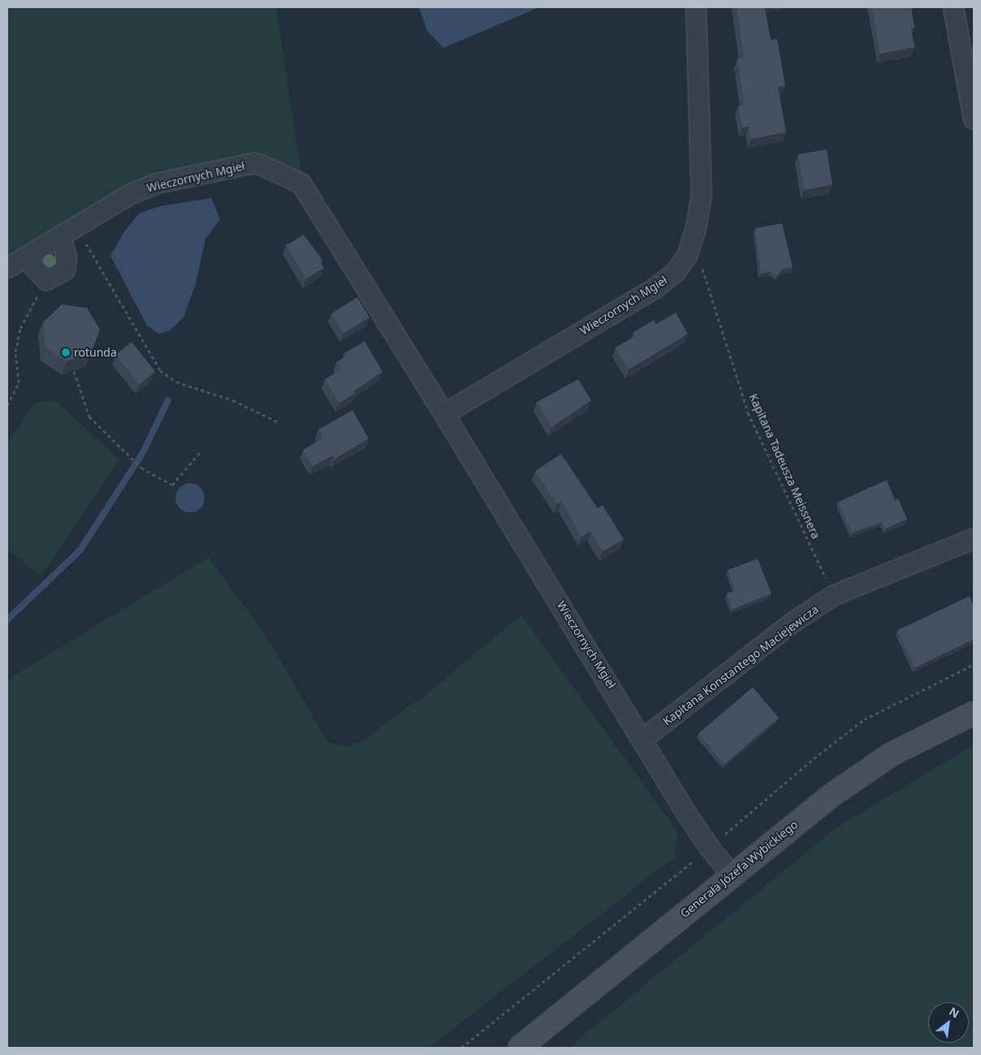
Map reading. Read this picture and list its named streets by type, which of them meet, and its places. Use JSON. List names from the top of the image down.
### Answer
{
  "streets": {
    "main road": ["Generała Józefa Wybickiego"],
    "street": ["Wieczornych Mgieł", "Kapitana Konstantego Maciejewicza"],
    "path": ["Kapitana Tadeusza Meissnera"]
  },
  "crossings": [
    ["Wieczornych Mgieł", "Kapitana Tadeusza Meissnera"],
    ["Wieczornych Mgieł", "Kapitana Konstantego Maciejewicza"],
    ["Wieczornych Mgieł", "Generała Józefa Wybickiego"],
    ["Kapitana Tadeusza Meissnera", "Kapitana Konstantego Maciejewicza"]
  ],
  "places": ["rotunda"],
  "north": "top right"
}
